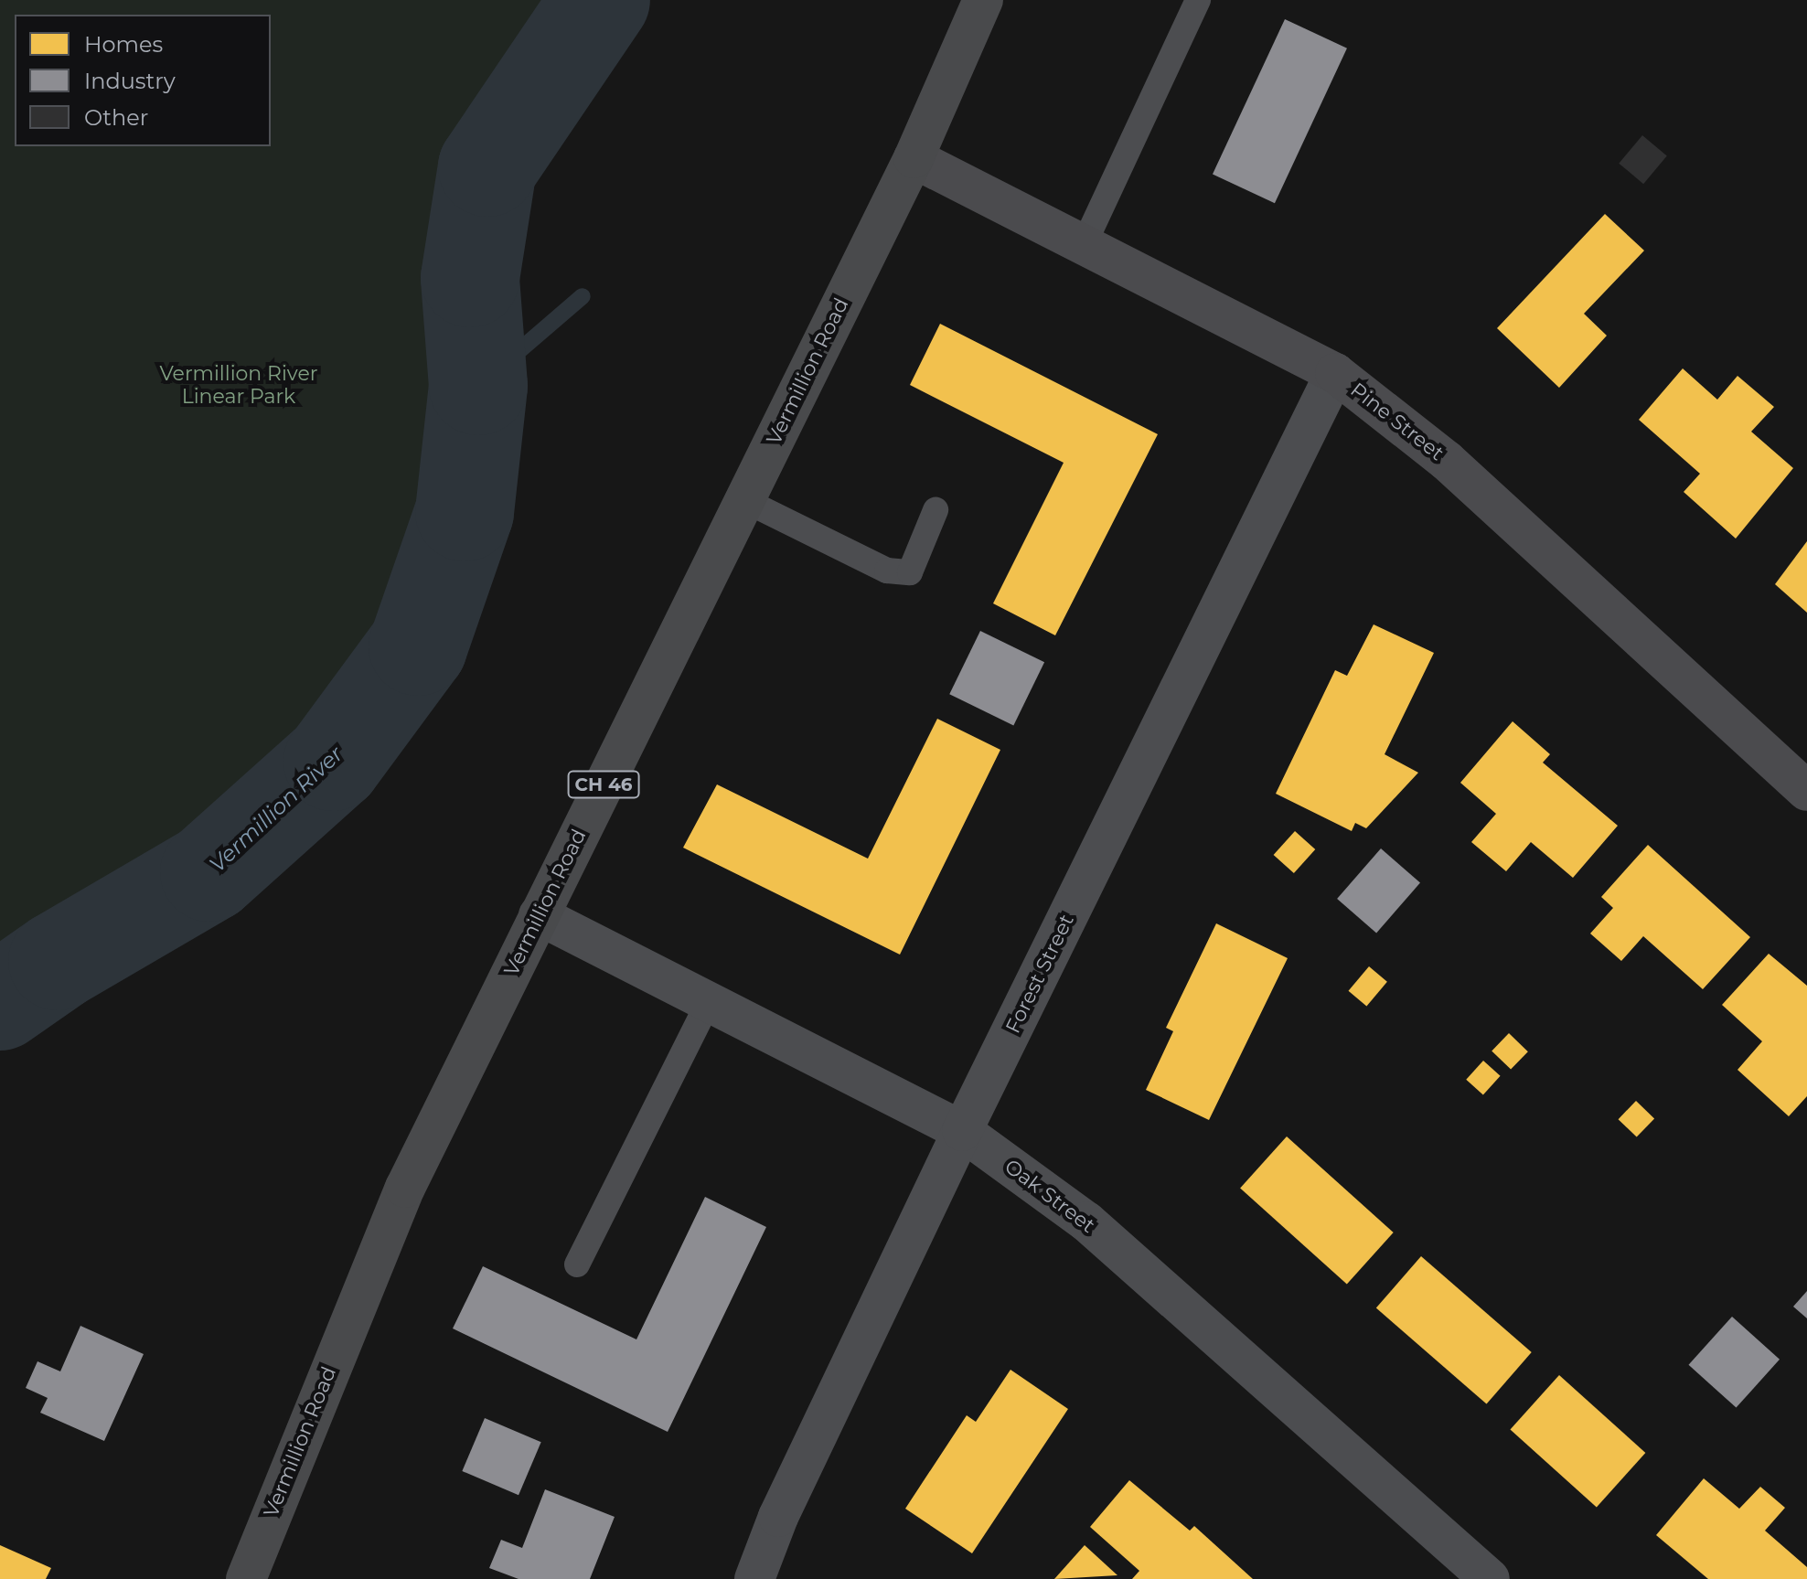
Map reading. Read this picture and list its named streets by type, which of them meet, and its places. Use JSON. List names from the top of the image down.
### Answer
{
  "streets": {
    "main road": ["Vermillion Road", "CH 46"],
    "street": ["Pine Street", "Forest Street", "Oak Street"]
  },
  "crossings": [
    ["Vermillion Road", "Pine Street"],
    ["Vermillion Road", "Oak Street"],
    ["Pine Street", "Forest Street"],
    ["Forest Street", "Oak Street"]
  ],
  "water": ["Vermillion River"],
  "parks": ["Vermillion River Linear Park"],
  "legend": ["Homes", "Industry", "Other"]
}
